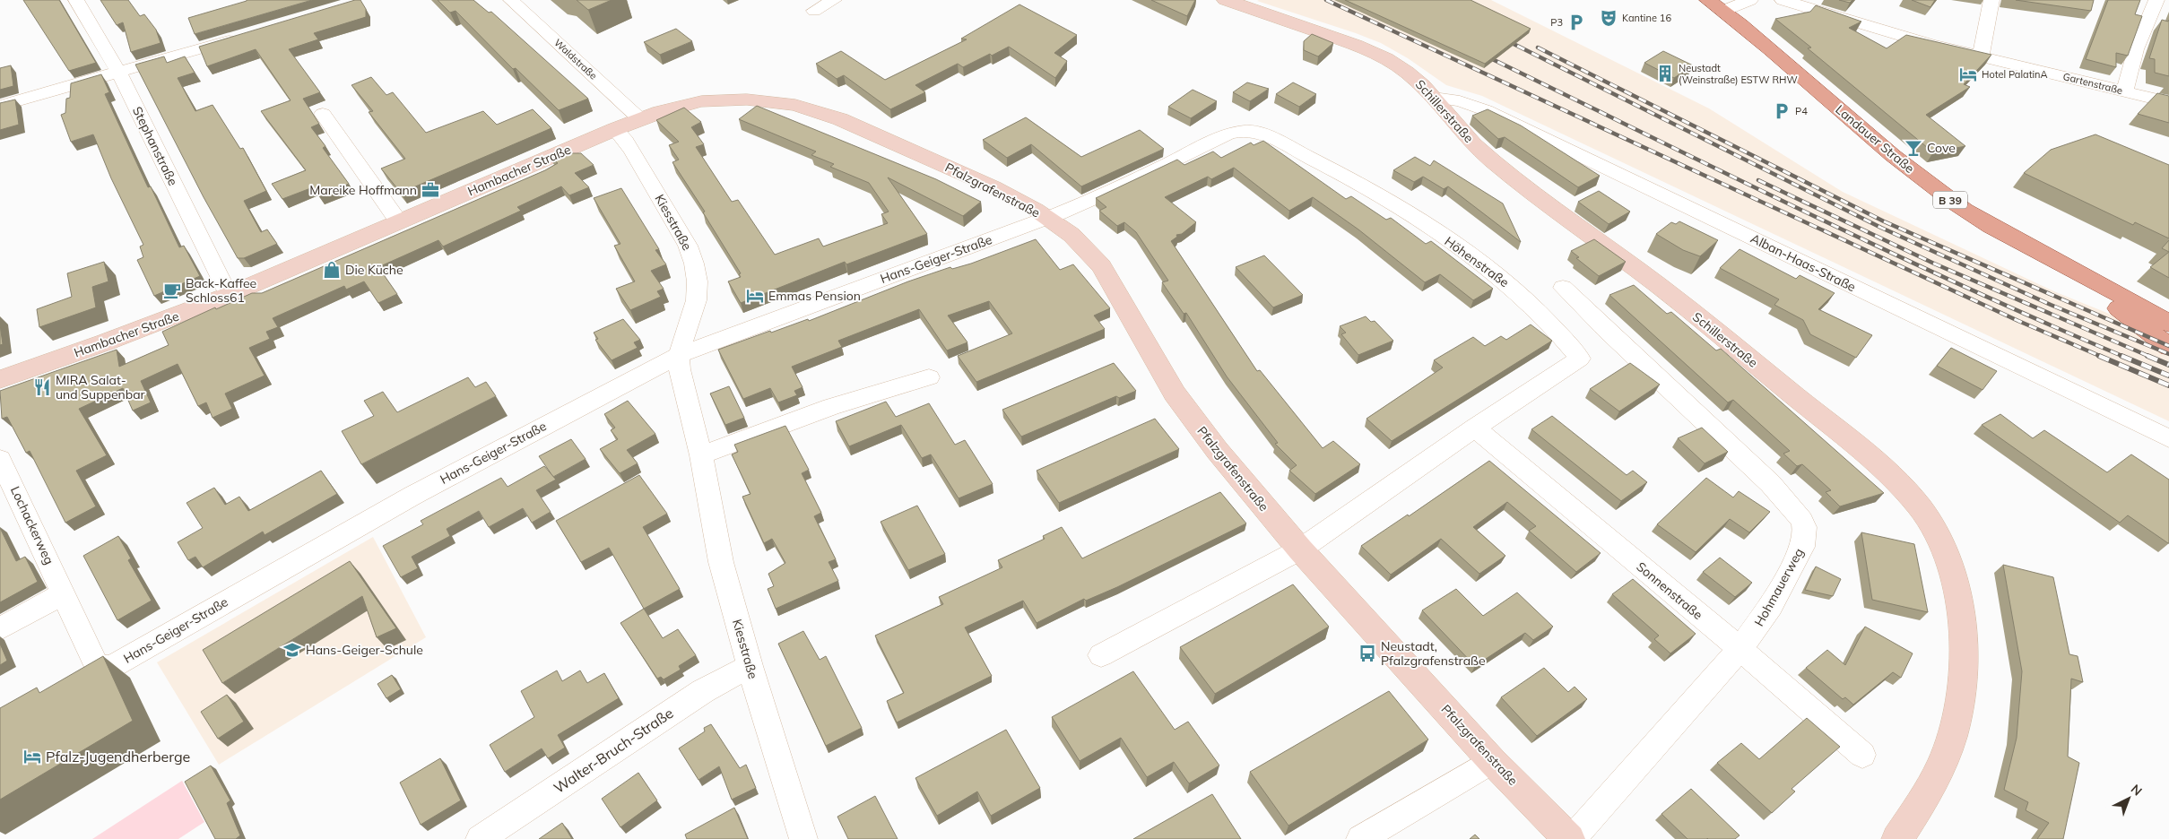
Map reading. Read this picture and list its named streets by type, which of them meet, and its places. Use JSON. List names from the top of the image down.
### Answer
{
  "streets": {
    "main road": ["Landauer Straße", "B 39"],
    "street": [
      "Waldstraße",
      "Gartenstraße",
      "Schillerstraße",
      "Stephanstraße",
      "Hambacher Straße",
      "Pfalzgrafenstraße",
      "Kiesstraße",
      "Hans-Geiger-Straße",
      "Höhenstraße",
      "Alban-Haas-Straße",
      "Lochackerweg",
      "Hohmauerweg",
      "Sonnenstraße",
      "Walter-Bruch-Straße"
    ]
  },
  "crossings": [
    ["Waldstraße", "Hambacher Straße"],
    ["Waldstraße", "Pfalzgrafenstraße"],
    ["Schillerstraße", "Alban-Haas-Straße"],
    ["Stephanstraße", "Hambacher Straße"],
    ["Hambacher Straße", "Pfalzgrafenstraße"],
    ["Hambacher Straße", "Kiesstraße"],
    ["Pfalzgrafenstraße", "Hans-Geiger-Straße"],
    ["Pfalzgrafenstraße", "Höhenstraße"],
    ["Pfalzgrafenstraße", "Hohmauerweg"],
    ["Kiesstraße", "Hans-Geiger-Straße"],
    ["Kiesstraße", "Walter-Bruch-Straße"],
    ["Hans-Geiger-Straße", "Höhenstraße"],
    ["Hans-Geiger-Straße", "Lochackerweg"],
    ["Höhenstraße", "Sonnenstraße"],
    ["Hohmauerweg", "Sonnenstraße"]
  ],
  "places": {
    "theatre": ["Kantine 16"],
    "parking": ["P3", "P4"],
    "building": ["Neustadt (Weinstraße) ESTW RHW"],
    "hotel": ["Hotel PalatinA", "Emmas Pension", "Pfalz-Jugendherberge"],
    "bar": ["Cove"],
    "office": ["Mareike Hoffmann"],
    "shop": ["Die Küche"],
    "cafe": ["Back-Kaffee Schloss61"],
    "restaurant": ["MIRA Salat- und Suppenbar"],
    "school or university": ["Hans-Geiger-Schule"],
    "bus stop": ["Neustadt, Pfalzgrafenstraße"]
  },
  "north": "top right"
}
